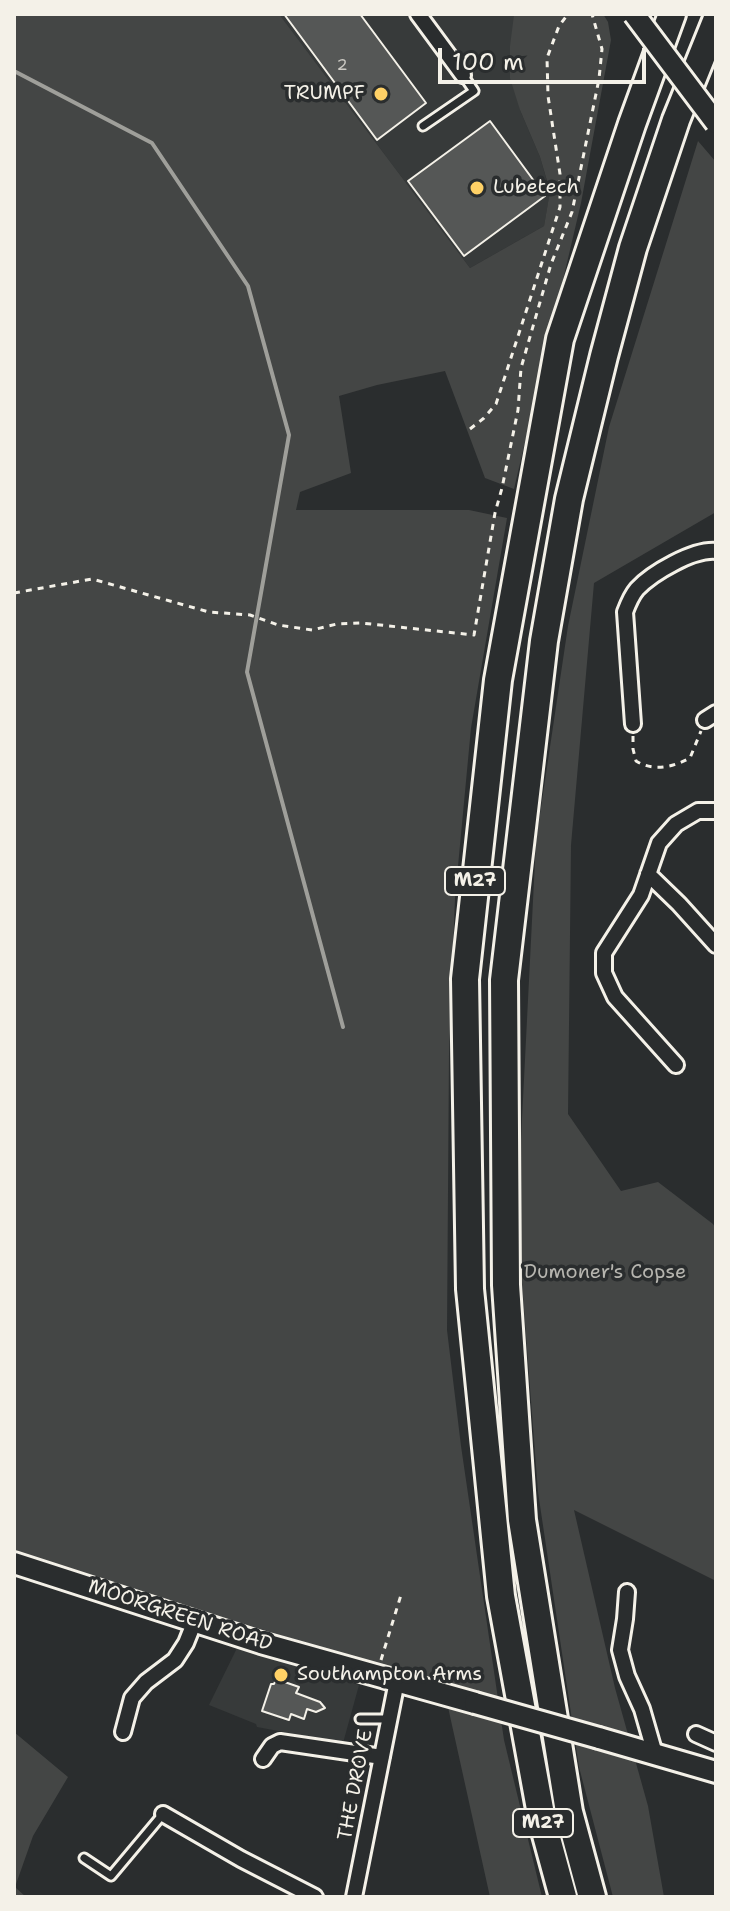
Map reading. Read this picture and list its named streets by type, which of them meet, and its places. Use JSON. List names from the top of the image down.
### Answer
{
  "streets": {
    "highway": ["M27"],
    "street": ["MOORGREEN ROAD", "THE DROVE"]
  },
  "crossings": [
    ["MOORGREEN ROAD", "THE DROVE"]
  ],
  "parks": ["Dumoner's Copse"],
  "places": ["TRUMPF", "Lubetech", "Southampton Arms"],
  "house_numbers": ["2"],
  "scale_bar": "100 m"
}
